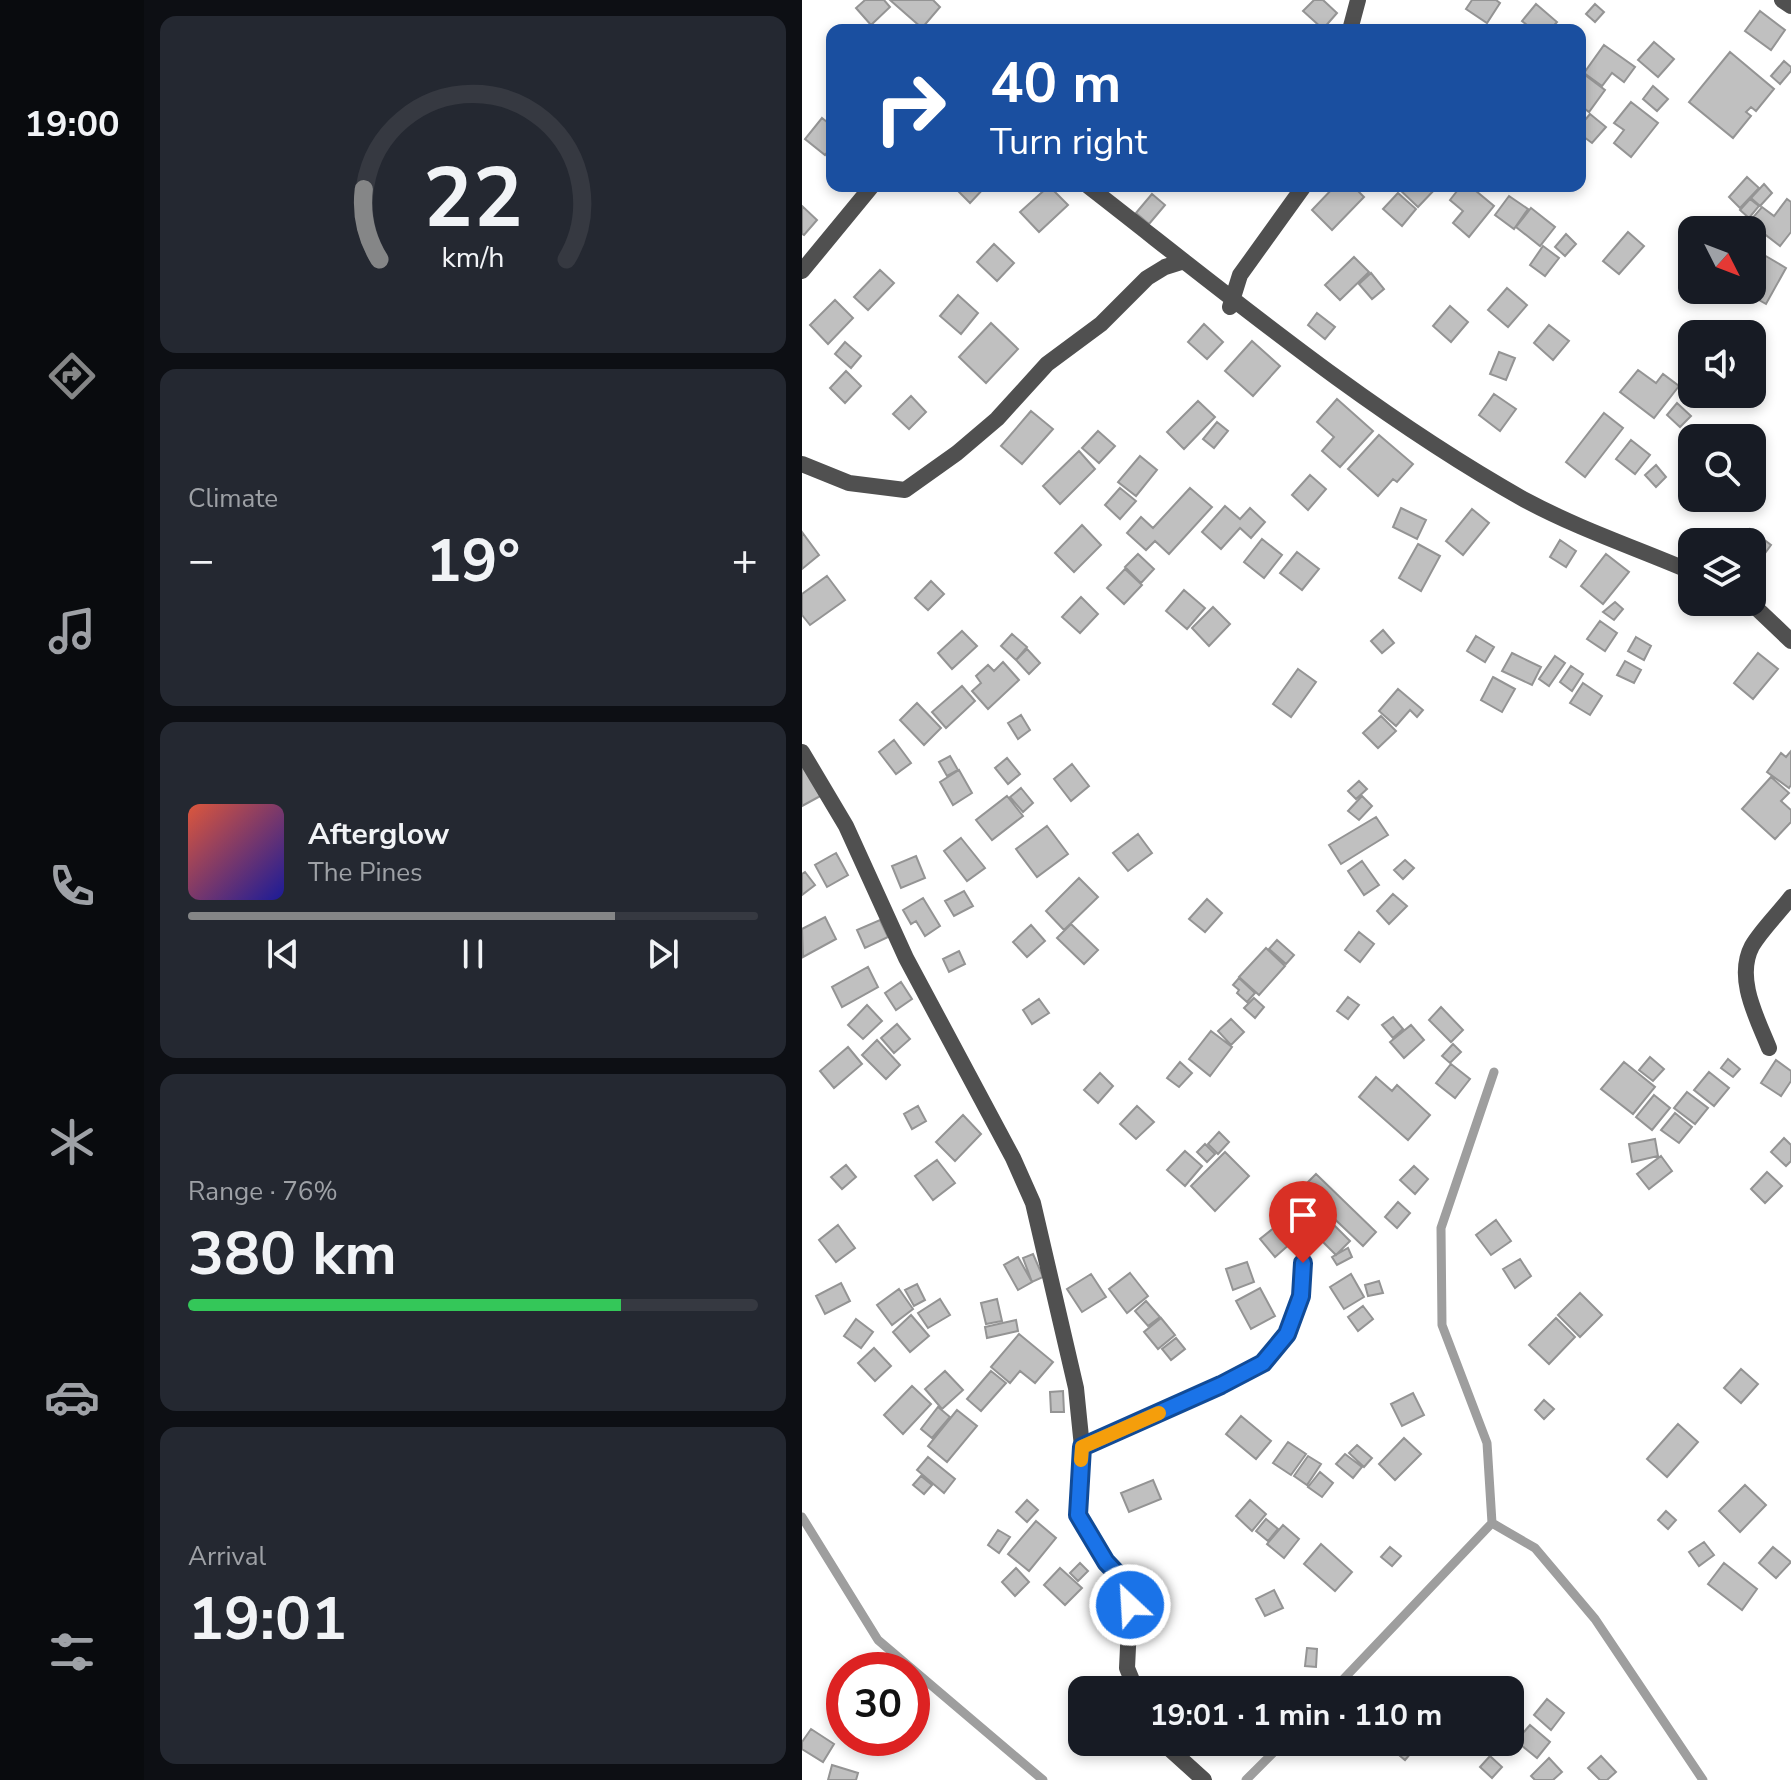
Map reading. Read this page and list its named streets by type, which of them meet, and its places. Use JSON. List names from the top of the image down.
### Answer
{
  "north": "bottom right",
  "page": {
    "tabs": "19:00",
    "turn": ["40 m", "Turn right"],
    "tile": [
      "Climate",
      ["Range · 76%", "380 km"],
      ["Arrival", "19:01"]
    ],
    "heat": ["−", "19°", "+"],
    "song": ["Afterglow", "The Pines"],
    "limit": "30",
    "trip": "19:01 · 1 min · 110 m",
    "gauge": ["22", "km/h"]
  }
}
